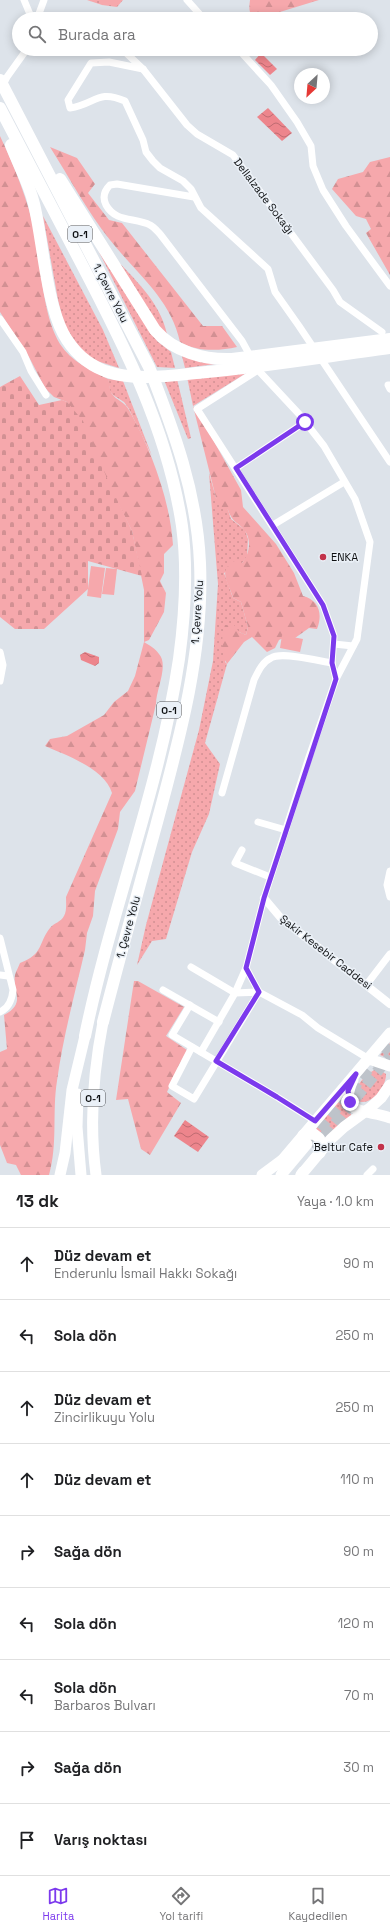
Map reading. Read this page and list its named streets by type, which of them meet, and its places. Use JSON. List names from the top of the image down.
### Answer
{
  "streets": {
    "highway": ["O-1", "1. Çevre Yolu"],
    "street": ["Dellalzade Sokağı", "Şakir Kesebir Caddesi"]
  },
  "places": ["ENKA", "Beltur Cafe"],
  "north": "bottom left",
  "page": {
    "search": "Burada ara",
    "heading": ["13 dk", "Yaya · 1.0 km"],
    "list": [
      ["Düz devam et", "Enderunlu İsmail Hakkı Sokağı", "90 m"],
      ["Sola dön", "250 m"],
      ["Düz devam et", "Zincirlikuyu Yolu", "250 m"],
      ["Düz devam et", "110 m"],
      ["Sağa dön", "90 m"],
      ["Sola dön", "120 m"],
      ["Sola dön", "Barbaros Bulvarı", "70 m"],
      ["Sağa dön", "30 m"],
      "Varış noktası"
    ],
    "nav": ["Harita", "Yol tarifi", "Kaydedilen"]
  }
}
